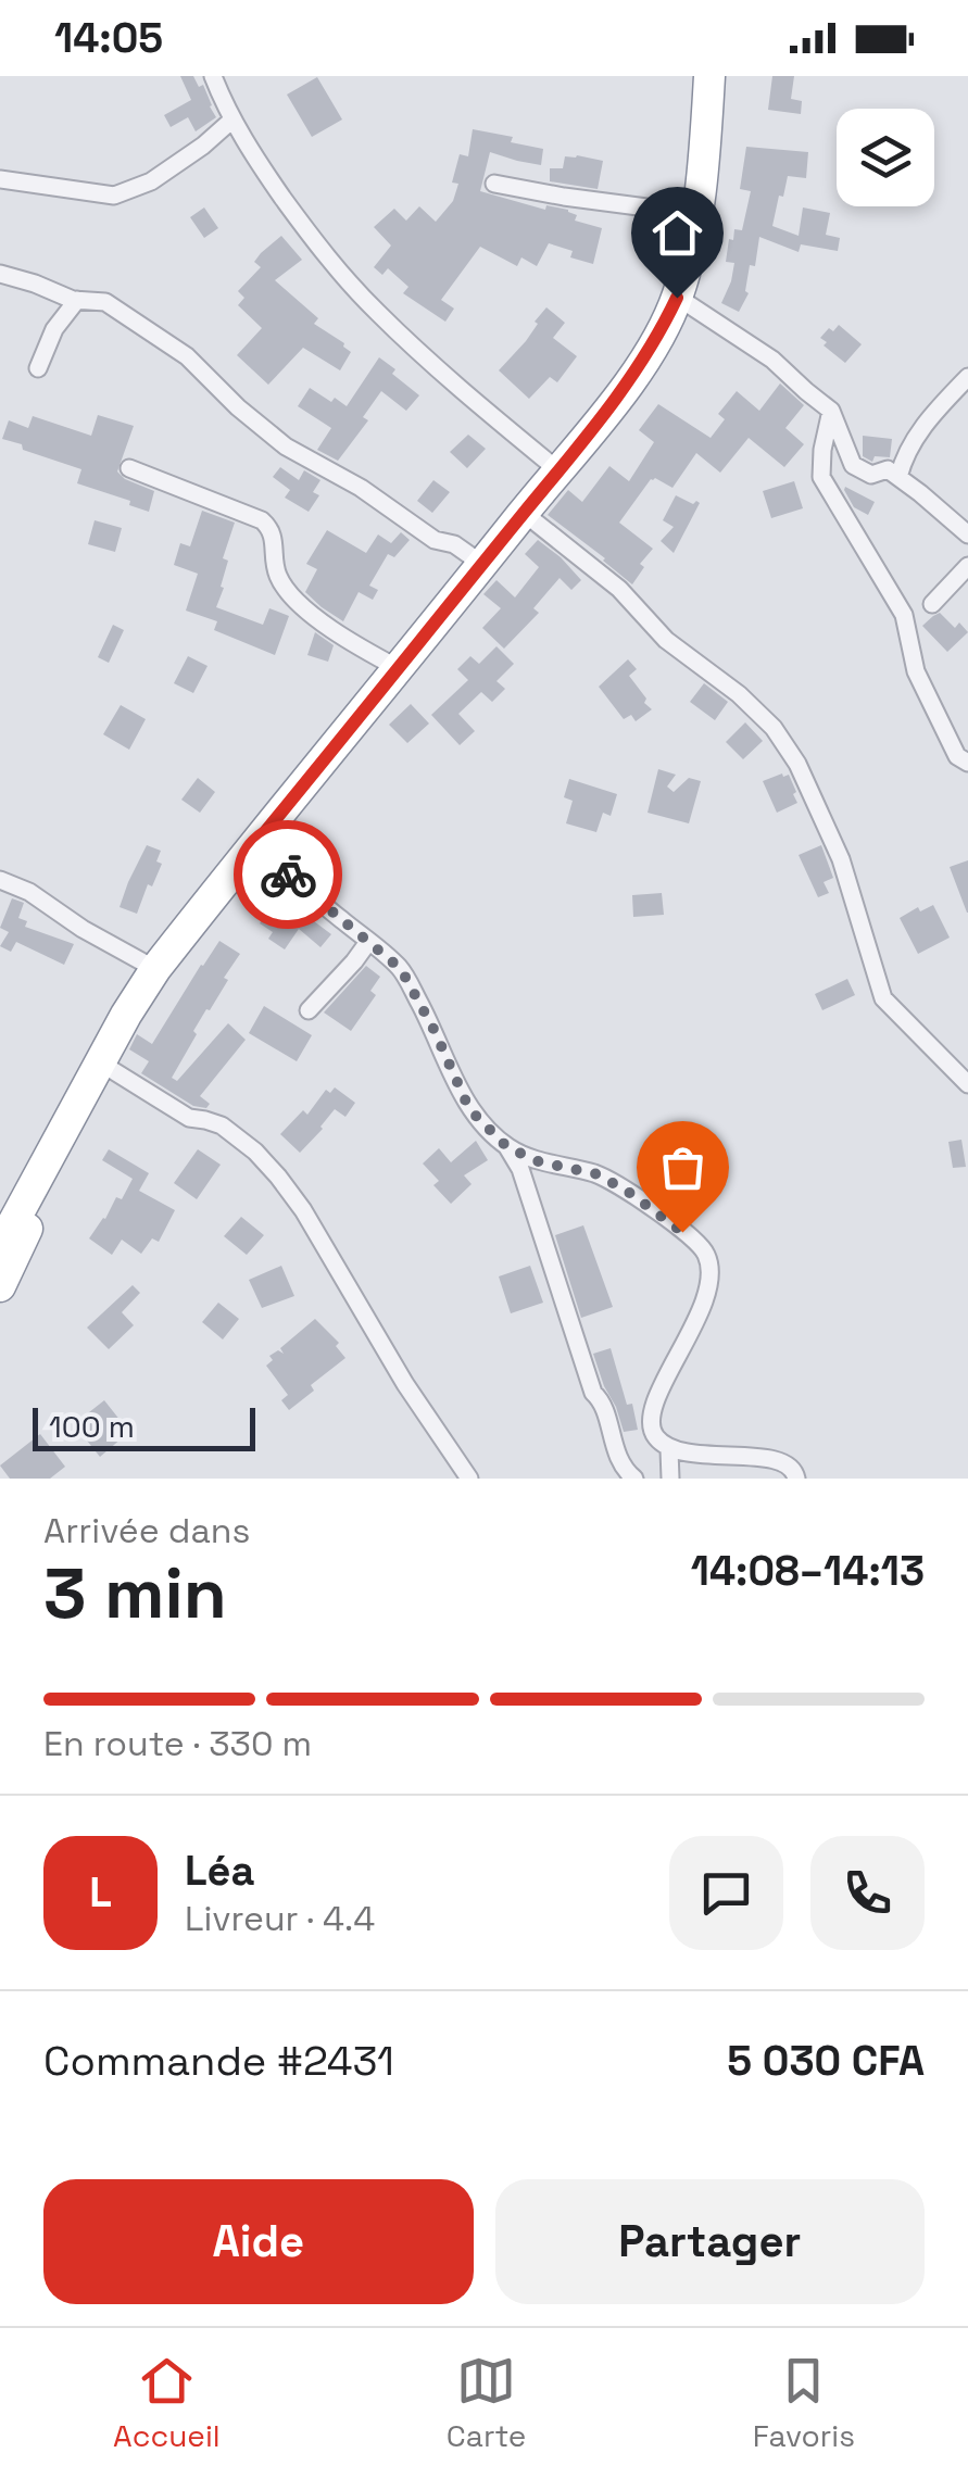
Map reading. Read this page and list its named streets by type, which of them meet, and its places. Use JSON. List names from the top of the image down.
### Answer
{
  "scale_bar": "100 m",
  "page": {
    "status": "14:05",
    "scale": "100 m",
    "heading": ["3 min", "Arrivée dans", "14:08–14:13"],
    "panel": [
      "Léa",
      "Livreur · 4.4",
      "Commande #2431",
      "5 030 CFA"
    ],
    "bar": "En route · 330 m",
    "round": "L",
    "buttons": ["Aide", "Partager"],
    "tabs": ["Accueil", "Carte", "Favoris"]
  }
}
